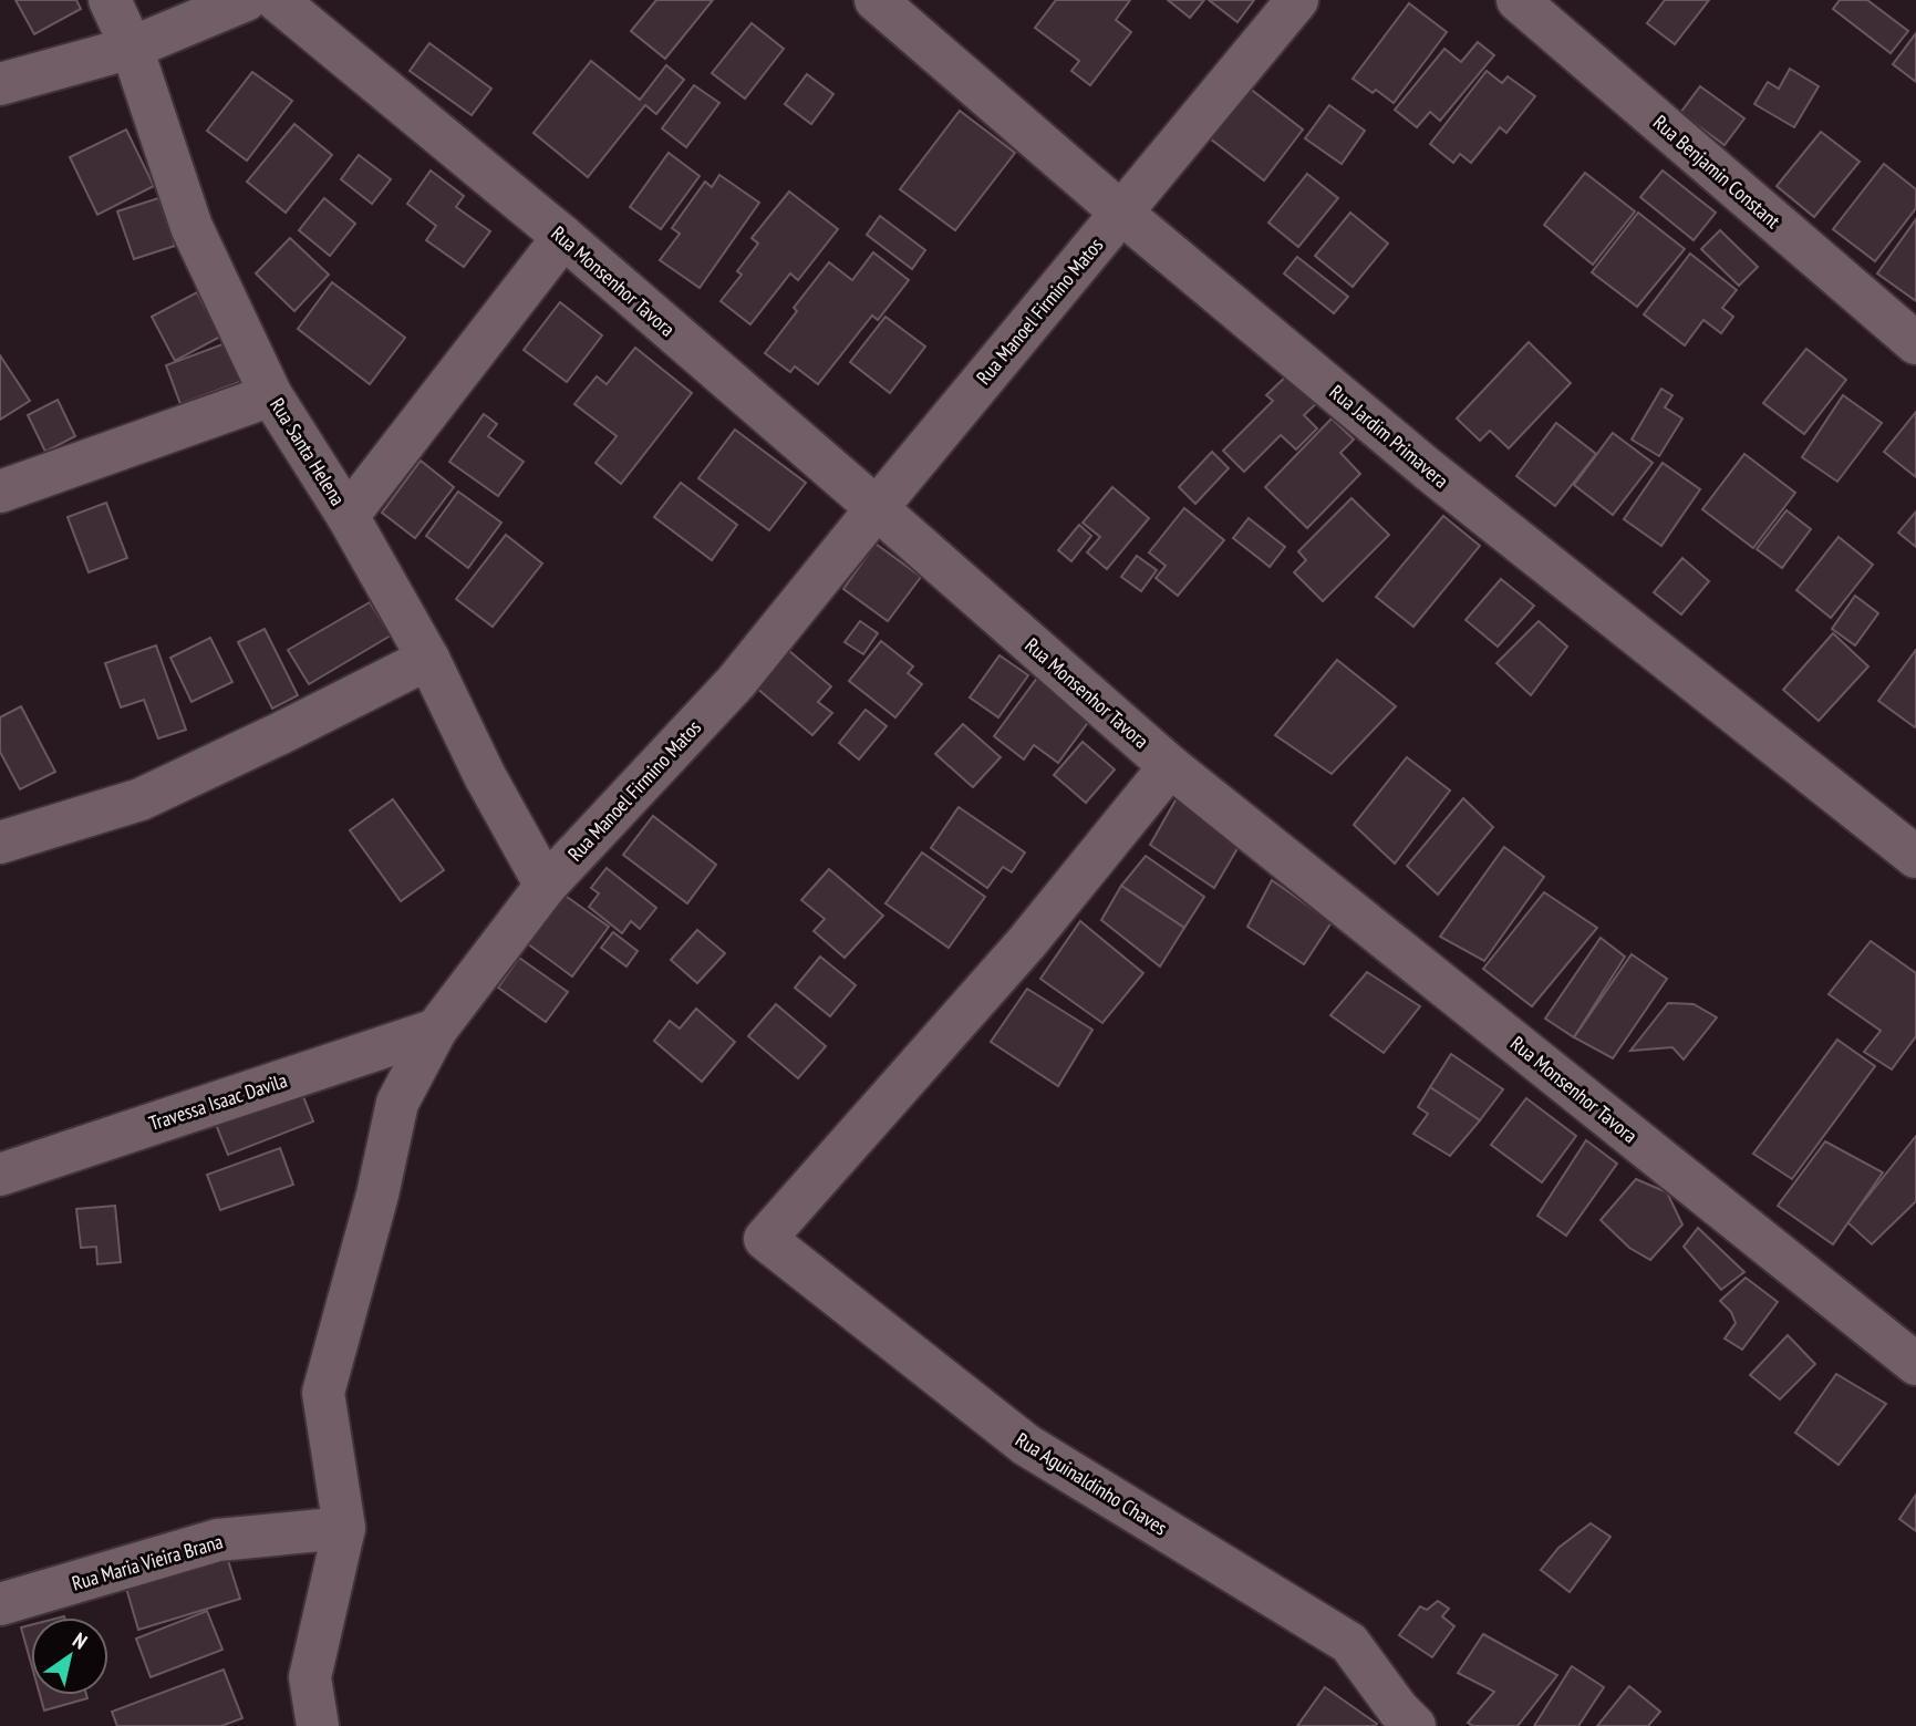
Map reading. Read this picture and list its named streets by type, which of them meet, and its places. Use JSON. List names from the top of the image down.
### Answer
{
  "streets": {
    "street": [
      "Rua Benjamin Constant",
      "Rua Monsenhor Tavora",
      "Rua Manoel Firmino Matos",
      "Rua Jardim Primavera",
      "Rua Santa Helena",
      "Travessa Isaac Davila",
      "Rua Aguinaldinho Chaves",
      "Rua Maria Vieira Brana"
    ]
  },
  "crossings": [
    ["Rua Monsenhor Tavora", "Rua Manoel Firmino Matos"],
    ["Rua Monsenhor Tavora", "Rua Aguinaldinho Chaves"],
    ["Rua Manoel Firmino Matos", "Rua Jardim Primavera"],
    ["Rua Manoel Firmino Matos", "Rua Santa Helena"],
    ["Rua Manoel Firmino Matos", "Travessa Isaac Davila"],
    ["Rua Manoel Firmino Matos", "Rua Maria Vieira Brana"]
  ],
  "north": "top right"
}
